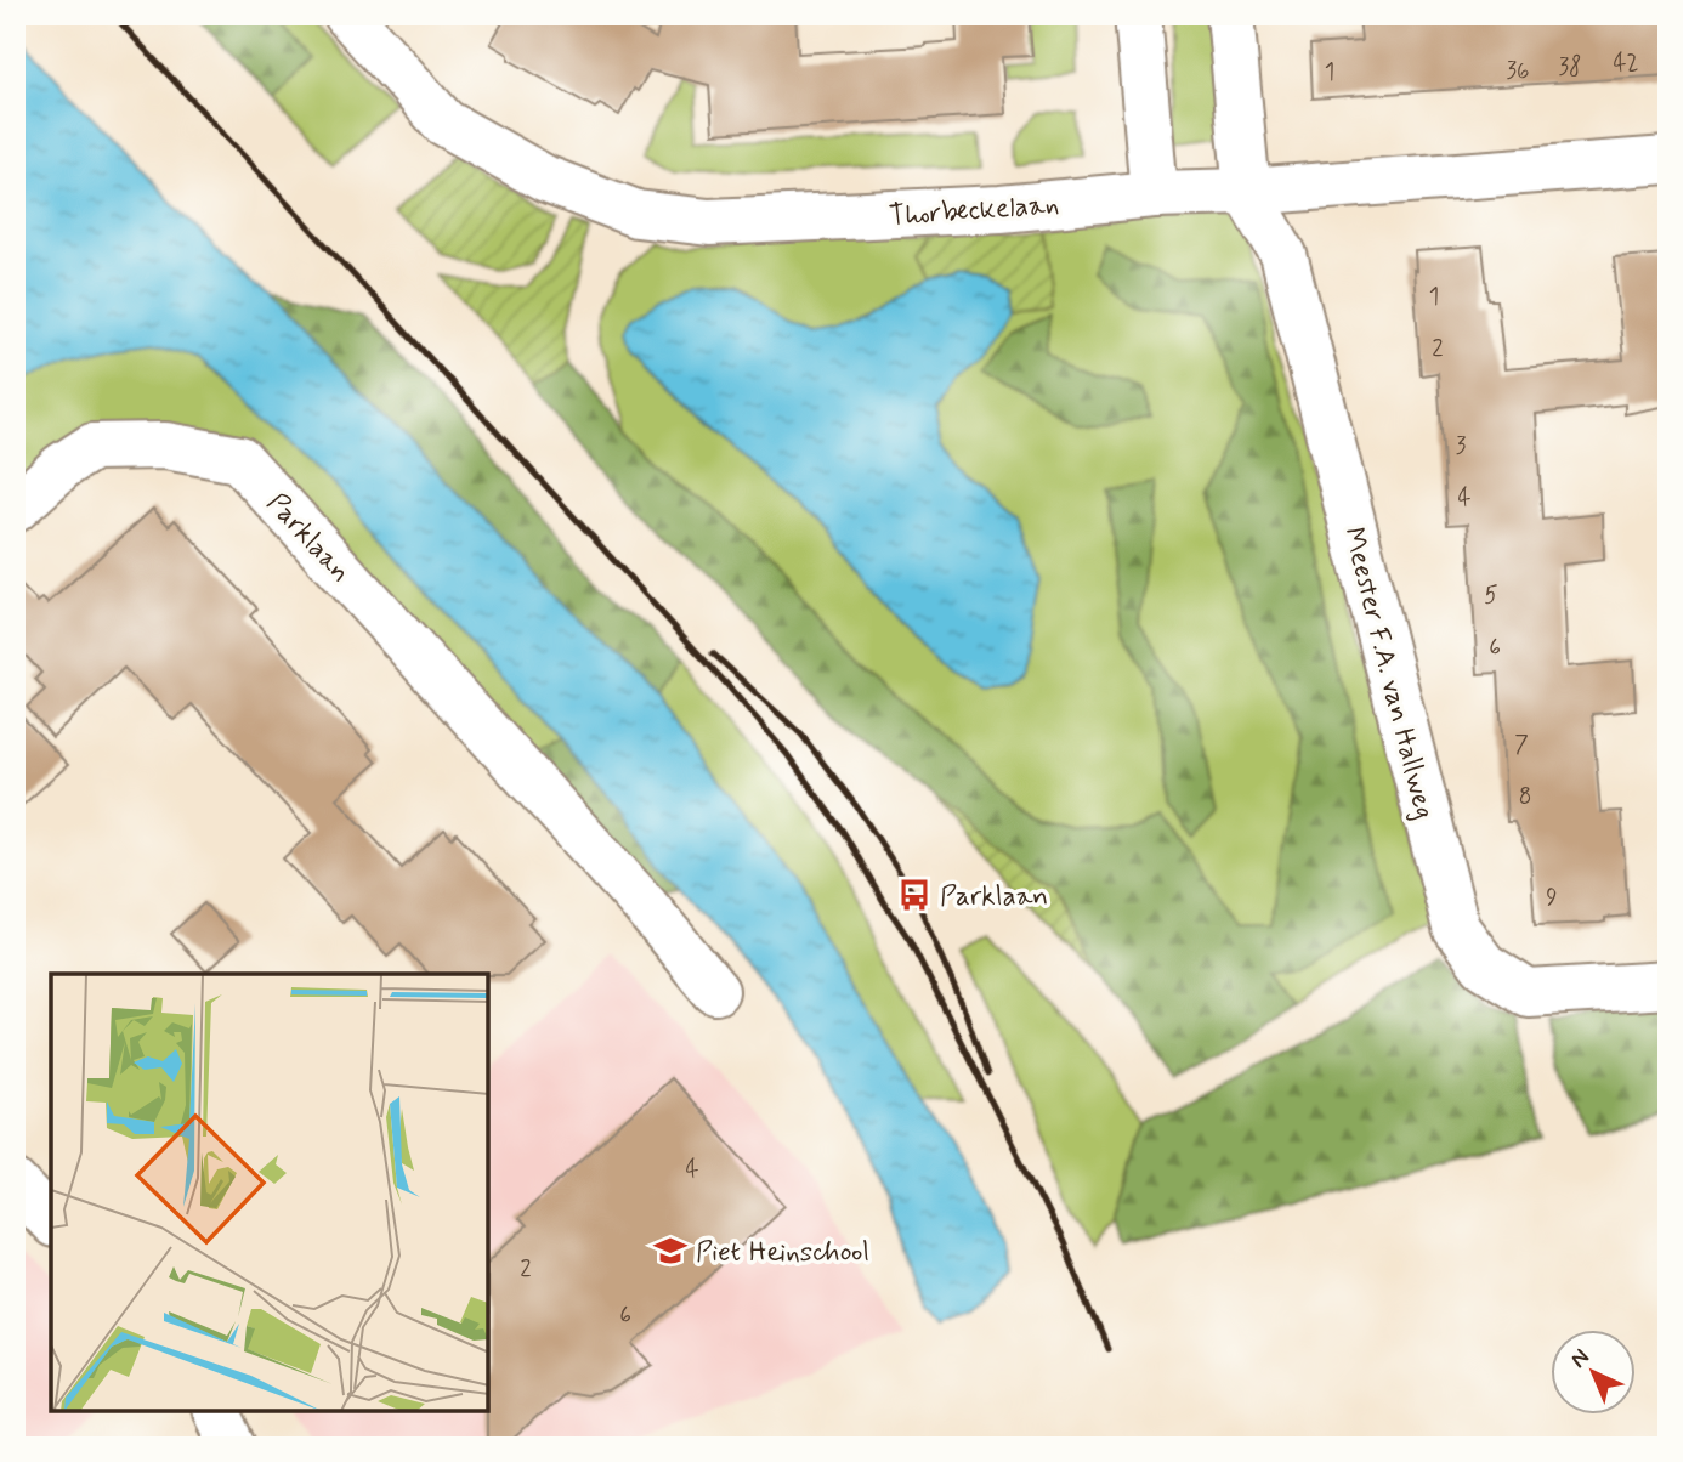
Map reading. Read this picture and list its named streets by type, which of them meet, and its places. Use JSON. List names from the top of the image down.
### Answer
{
  "streets": {
    "street": ["Thorbeckelaan", "Parklaan", "Meester F.A. van Hallweg"]
  },
  "crossings": [
    ["Thorbeckelaan", "Meester F.A. van Hallweg"]
  ],
  "places": {
    "bus stop": ["Parklaan"],
    "school or university": ["Piet Heinschool"]
  },
  "house_numbers": [
    "42",
    "38",
    "36",
    "1",
    "1",
    "2",
    "3",
    "4",
    "5",
    "6",
    "7",
    "8",
    "9",
    "4",
    "2",
    "6"
  ],
  "north": "top left"
}
